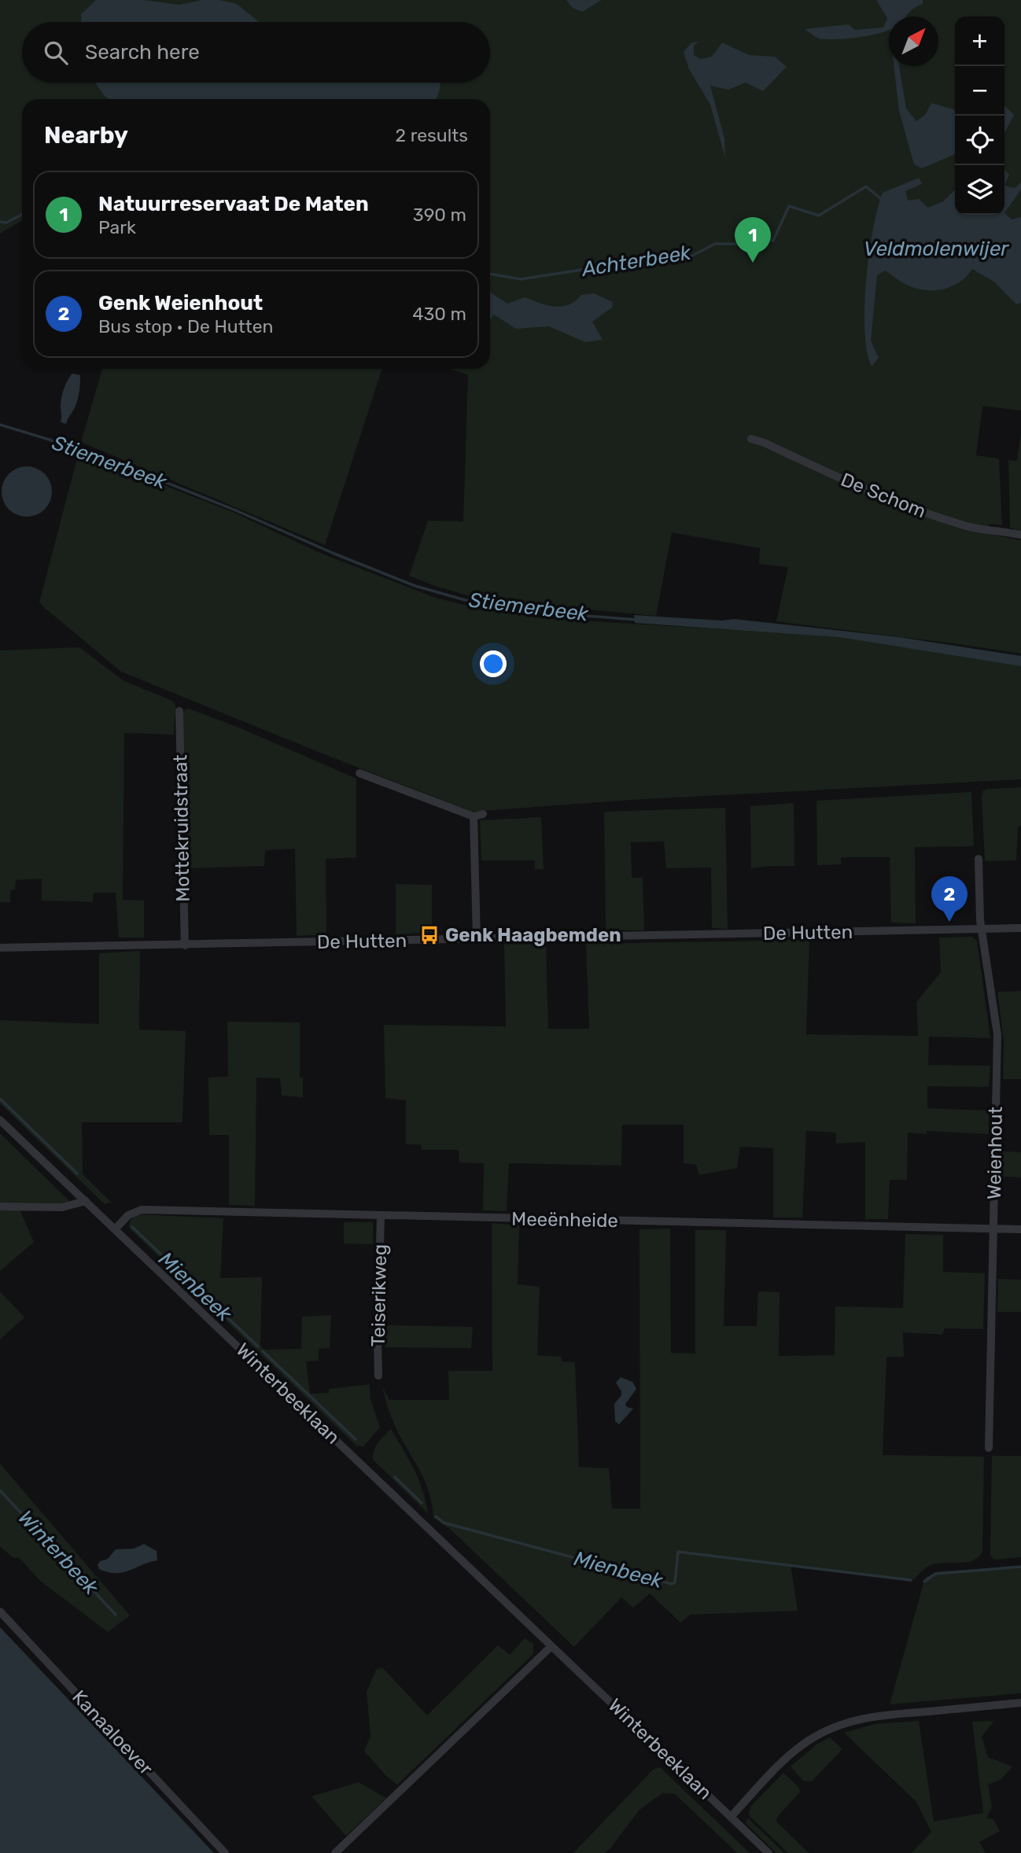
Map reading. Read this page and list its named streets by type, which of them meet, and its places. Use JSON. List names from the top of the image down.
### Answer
{
  "streets": {
    "street": [
      "De Schom",
      "Mottekruidstraat",
      "De Hutten",
      "Weienhout",
      "Meeënheide",
      "Teiserikweg",
      "Winterbeeklaan",
      "Kanaaloever"
    ]
  },
  "crossings": [
    ["Mottekruidstraat", "De Hutten"],
    ["De Hutten", "Weienhout"],
    ["Weienhout", "Meeënheide"],
    ["Meeënheide", "Teiserikweg"],
    ["Meeënheide", "Winterbeeklaan"]
  ],
  "water": [
    "Veldmolenwijer",
    "Achterbeek",
    "Stiemerbeek",
    "Mienbeek",
    "Winterbeek"
  ],
  "places": {
    "bus stop": ["Genk Haagbemden"]
  },
  "north": "top right",
  "page": {
    "map_buttons": ["+", "−"],
    "search": "Search here",
    "heading": ["Nearby", "2 results"],
    "list": [
      {
        "mark": "1",
        "name": "Natuurreservaat De Maten",
        "note": "Park",
        "value": "390 m"
      },
      {
        "mark": "2",
        "name": "Genk Weienhout",
        "note": "Bus stop · De Hutten",
        "value": "430 m"
      }
    ],
    "pins": ["1", "2"]
  }
}
